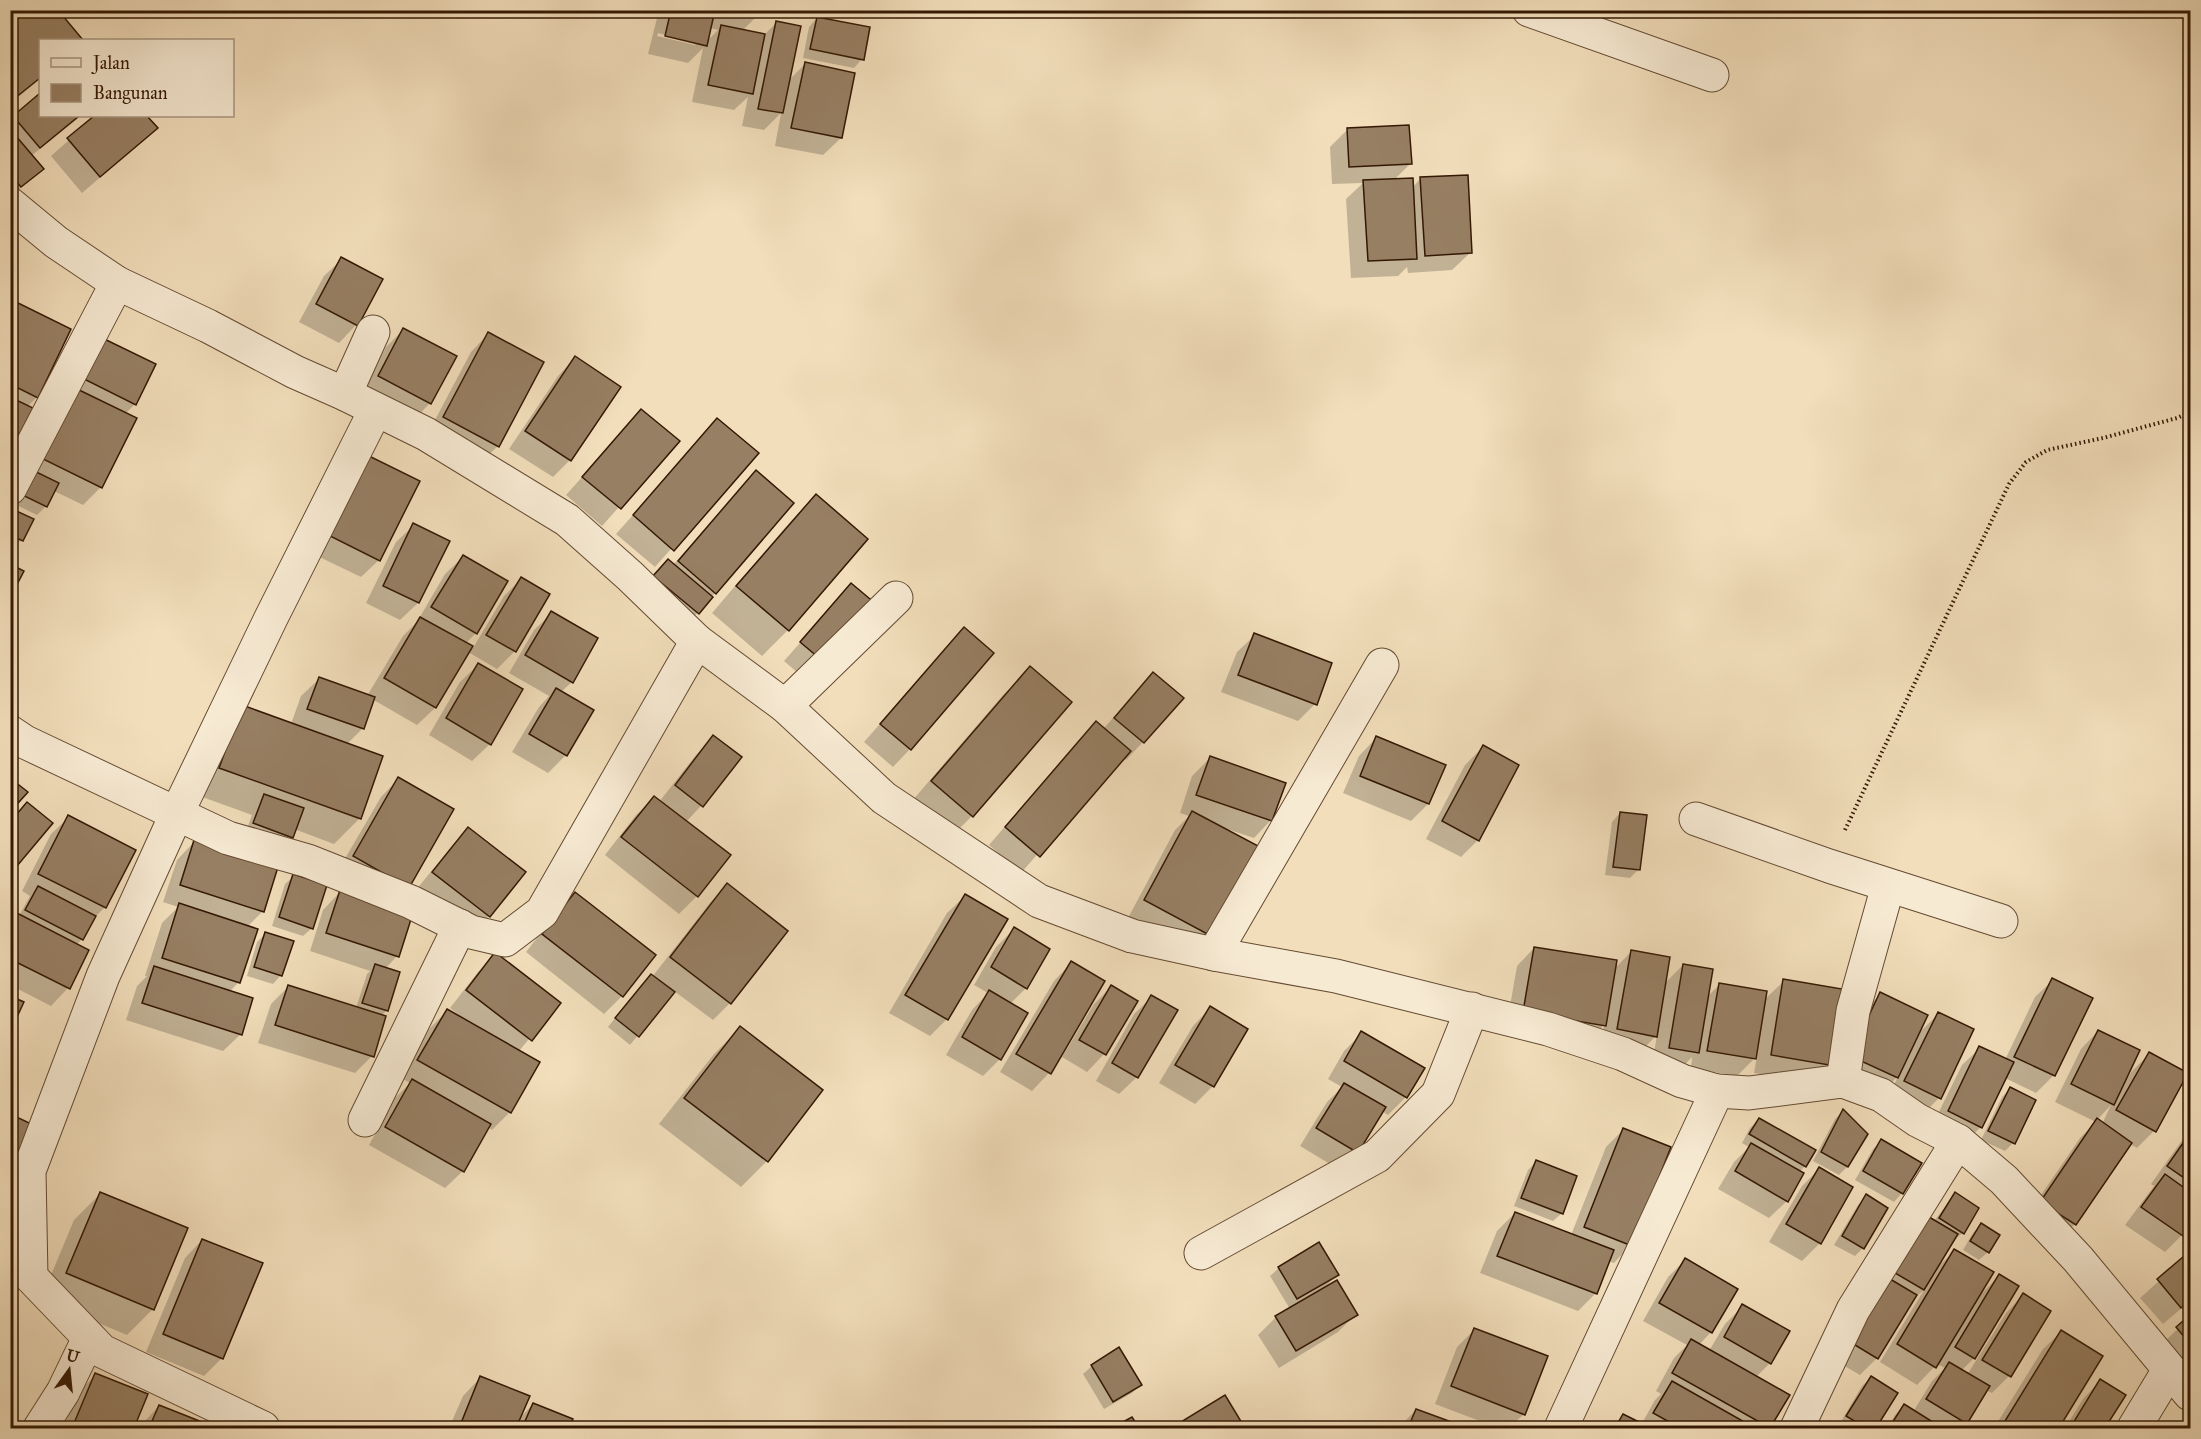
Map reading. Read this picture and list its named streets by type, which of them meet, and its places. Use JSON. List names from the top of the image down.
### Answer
{
  "legend": ["Jalan", "Bangunan"],
  "north": "top"
}
